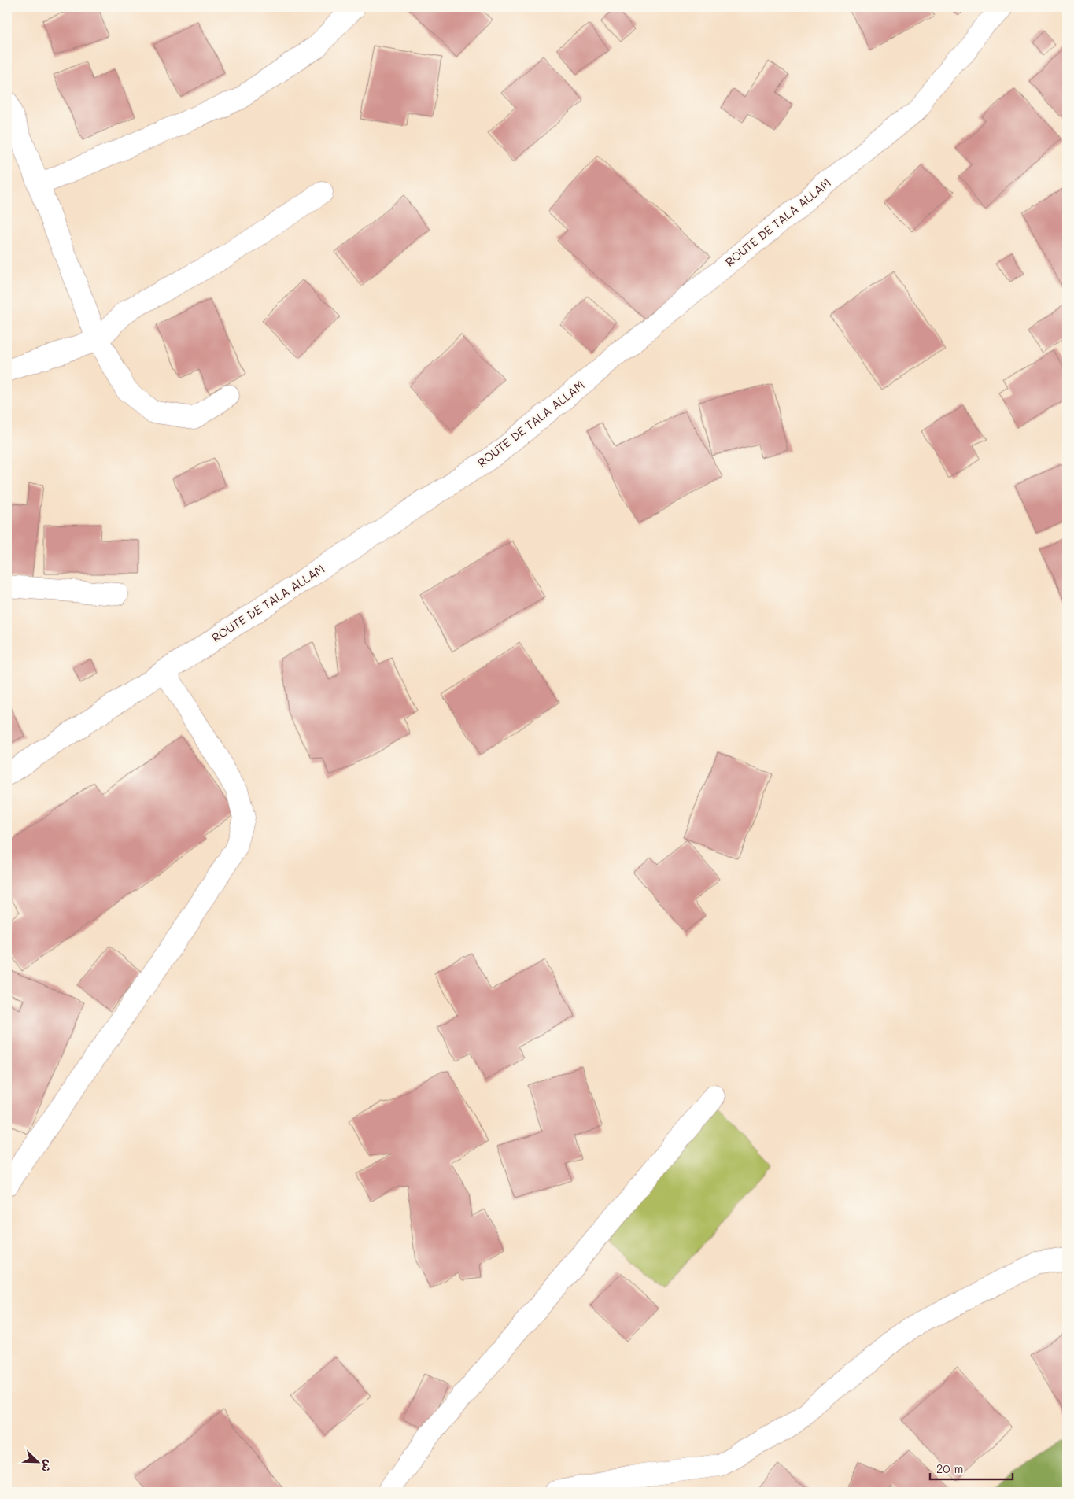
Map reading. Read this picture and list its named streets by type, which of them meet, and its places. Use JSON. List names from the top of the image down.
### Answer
{
  "streets": {
    "street": ["ROUTE DE TALA ALLAM"]
  },
  "scale_bar": "20 m",
  "north": "bottom right"
}
